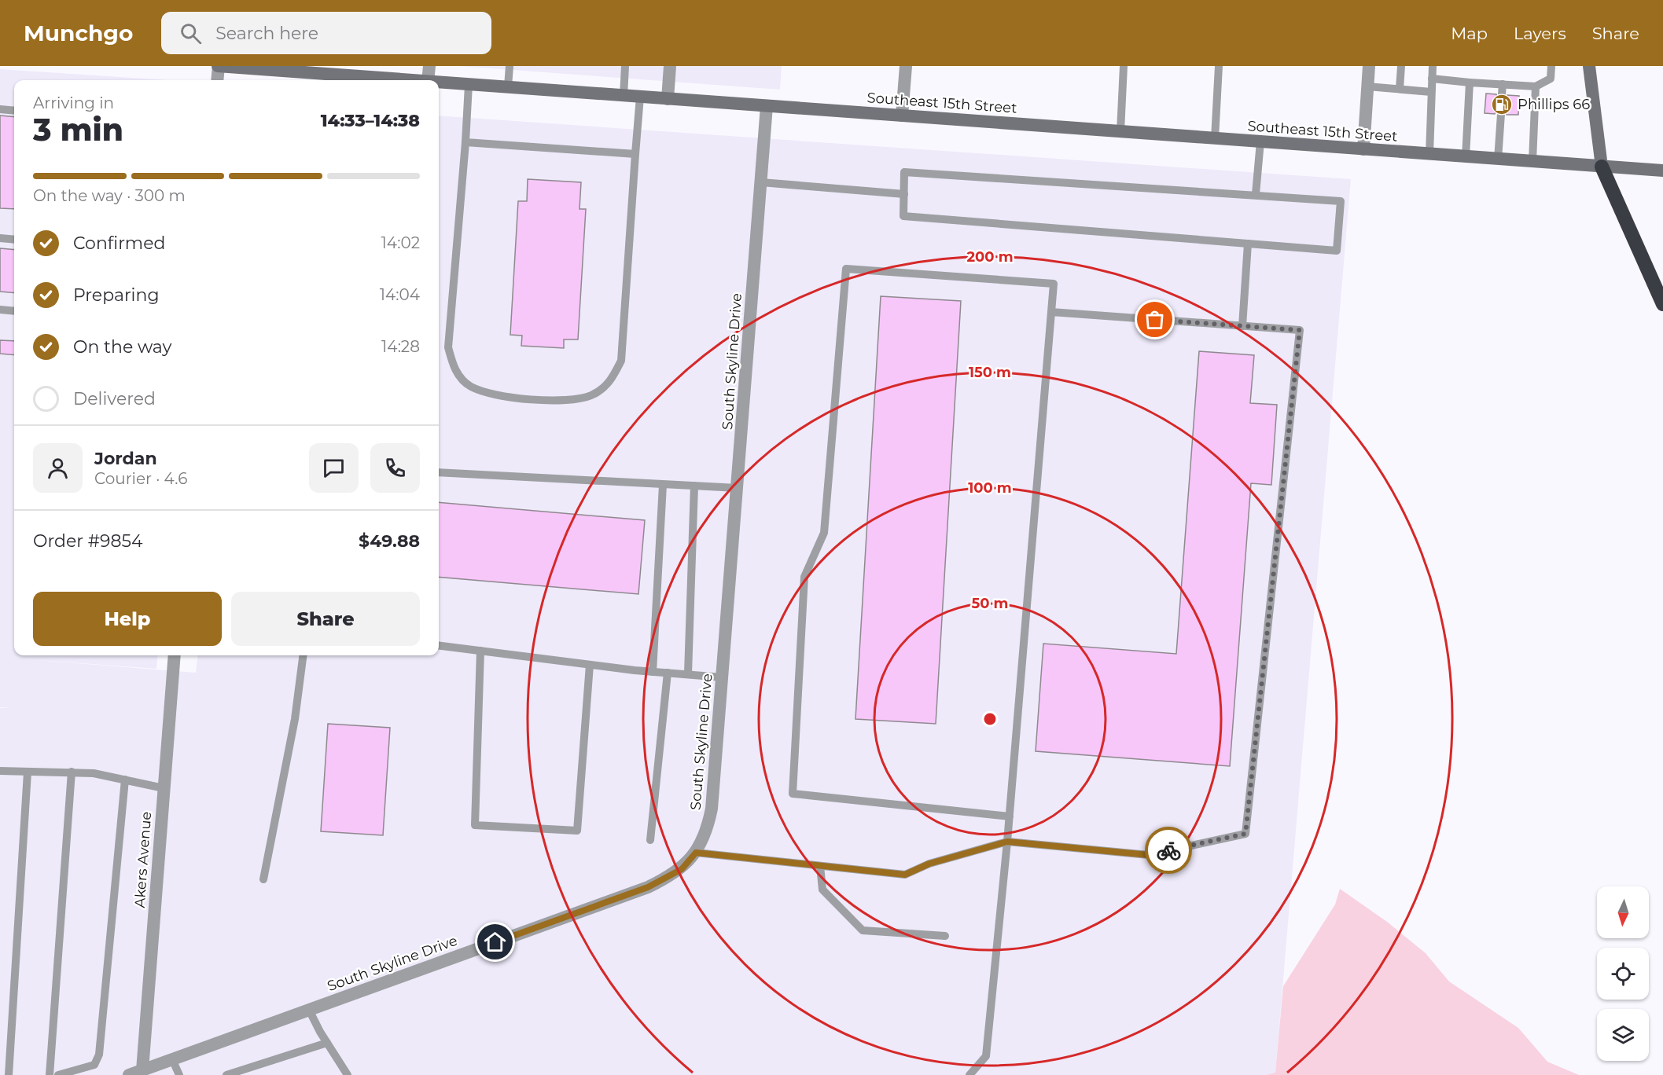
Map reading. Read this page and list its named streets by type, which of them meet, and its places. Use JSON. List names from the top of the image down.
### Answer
{
  "streets": {
    "main road": ["Southeast 15th Street"],
    "street": ["South Skyline Drive", "Akers Avenue"]
  },
  "crossings": [
    ["Southeast 15th Street", "South Skyline Drive"],
    ["South Skyline Drive", "Akers Avenue"]
  ],
  "places": {
    "fuel station": ["Phillips 66"]
  },
  "north": "bottom",
  "page": {
    "header": "Munchgo",
    "search": "Search here",
    "nav": ["Map", "Layers", "Share"],
    "heading": ["3 min", "Arriving in", "14:33–14:38"],
    "panel": [
      "Jordan",
      "Courier · 4.6",
      "Order #9854",
      "$49.88"
    ],
    "bar": "On the way · 300 m",
    "list": [
      ["Confirmed", "14:02"],
      ["Preparing", "14:04"],
      ["On the way", "14:28"],
      "Delivered"
    ],
    "buttons": ["Help", "Share"]
  },
  "rings": [
    "200 m",
    "150 m",
    "100 m",
    "50 m"
  ]
}
